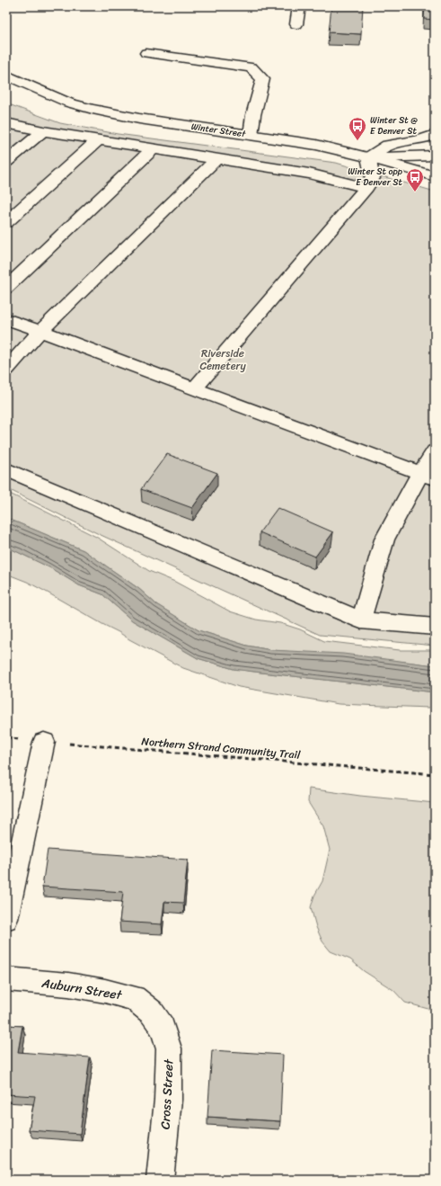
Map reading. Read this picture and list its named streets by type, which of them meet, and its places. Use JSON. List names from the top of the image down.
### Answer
{
  "streets": {
    "main road": ["Winter Street", "Auburn Street", "Cross Street"],
    "path": ["Northern Strand Community Trail"]
  },
  "crossings": [
    ["Auburn Street", "Cross Street"]
  ],
  "parks": ["Riverside Cemetery"],
  "places": {
    "bus stop": ["Winter St @ E Denver St", "Winter St opp E Denver St"]
  }
}
